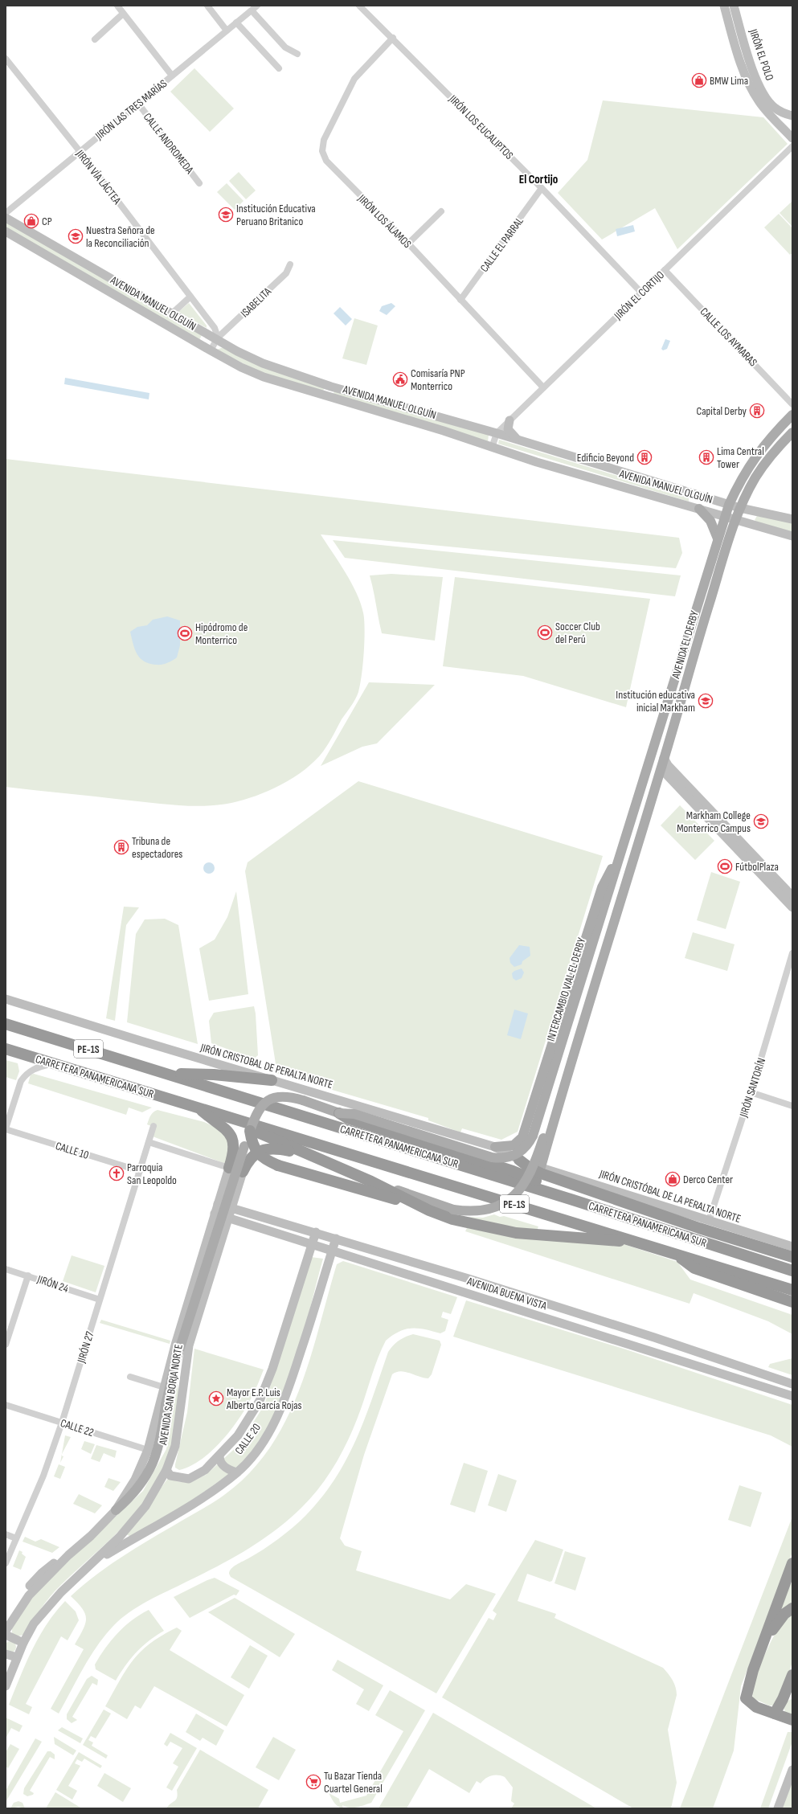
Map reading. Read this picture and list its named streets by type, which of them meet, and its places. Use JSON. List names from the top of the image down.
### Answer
{
  "streets": {
    "highway": ["PE-1S", "CARRETERA PANAMERICANA SUR"],
    "main road": [
      "JIRÓN EL POLO",
      "AVENIDA MANUEL OLGUÍN",
      "AVENIDA EL DERBY",
      "INTERCAMBIO VIAL EL DERBY",
      "JIRÓN CRISTOBAL DE PERALTA NORTE",
      "JIRÓN CRISTÓBAL DE LA PERALTA NORTE",
      "AVENIDA BUENA VISTA",
      "AVENIDA SAN BORJA NORTE",
      "CALLE 20"
    ],
    "street": [
      "JIRÓN LAS TRES MARÍAS",
      "JIRÓN LOS EUCALIPTOS",
      "CALLE ANDROMEDA",
      "JIRÓN VÍA LÁCTEA",
      "JIRÓN LOS ÁLAMOS",
      "CALLE EL PARRAL",
      "JIRÓN EL CORTIJO",
      "ISABELITA",
      "CALLE LOS AYMARAS",
      "JIRÓN SANTORÍN",
      "CALLE 10",
      "JIRÓN 24",
      "JIRÓN 27",
      "CALLE 22"
    ]
  },
  "crossings": [
    ["JIRÓN LAS TRES MARÍAS", "CALLE ANDROMEDA"],
    ["JIRÓN LAS TRES MARÍAS", "JIRÓN VÍA LÁCTEA"],
    ["JIRÓN LOS EUCALIPTOS", "JIRÓN LOS ÁLAMOS"],
    ["JIRÓN LOS EUCALIPTOS", "CALLE EL PARRAL"],
    ["JIRÓN LOS EUCALIPTOS", "JIRÓN EL CORTIJO"],
    ["JIRÓN VÍA LÁCTEA", "ISABELITA"],
    ["JIRÓN VÍA LÁCTEA", "AVENIDA MANUEL OLGUÍN"],
    ["JIRÓN LOS ÁLAMOS", "CALLE EL PARRAL"],
    ["JIRÓN LOS ÁLAMOS", "JIRÓN EL CORTIJO"],
    ["JIRÓN EL CORTIJO", "AVENIDA MANUEL OLGUÍN"],
    ["JIRÓN EL CORTIJO", "CALLE LOS AYMARAS"],
    ["ISABELITA", "AVENIDA MANUEL OLGUÍN"],
    ["AVENIDA MANUEL OLGUÍN", "AVENIDA EL DERBY"],
    ["AVENIDA EL DERBY", "INTERCAMBIO VIAL EL DERBY"],
    ["INTERCAMBIO VIAL EL DERBY", "AVENIDA SAN BORJA NORTE"],
    ["JIRÓN CRISTOBAL DE PERALTA NORTE", "JIRÓN CRISTÓBAL DE LA PERALTA NORTE"],
    ["JIRÓN SANTORÍN", "JIRÓN CRISTÓBAL DE LA PERALTA NORTE"],
    ["CALLE 10", "JIRÓN 27"],
    ["JIRÓN 24", "JIRÓN 27"],
    ["AVENIDA BUENA VISTA", "AVENIDA SAN BORJA NORTE"],
    ["AVENIDA BUENA VISTA", "CALLE 20"],
    ["JIRÓN 27", "CALLE 22"],
    ["AVENIDA SAN BORJA NORTE", "CALLE 22"],
    ["AVENIDA SAN BORJA NORTE", "CALLE 20"]
  ],
  "districts": ["El Cortijo"],
  "places": {
    "shop": ["BMW Lima", "CP", "Derco Center"],
    "school or university": [
      "Institución Educativa Peruano Britanico",
      "Nuestra Señora de la Reconciliación",
      "Institución educativa inicial Markham",
      "Markham College Monterrico Campus"
    ],
    "public building": ["Comisaría PNP Monterrico"],
    "building": [
      "Capital Derby",
      "Edificio Beyond",
      "Lima Central Tower",
      "Tribuna de espectadores"
    ],
    "sports": ["Soccer Club del Perú", "Hipódromo de Monterrico", "FútbolPlaza"],
    "church": ["Parroquia San Leopoldo"],
    "place": ["Mayor E.P. Luis Alberto García Rojas"],
    "supermarket": ["Tu Bazar Tienda Cuartel General"]
  }
}
